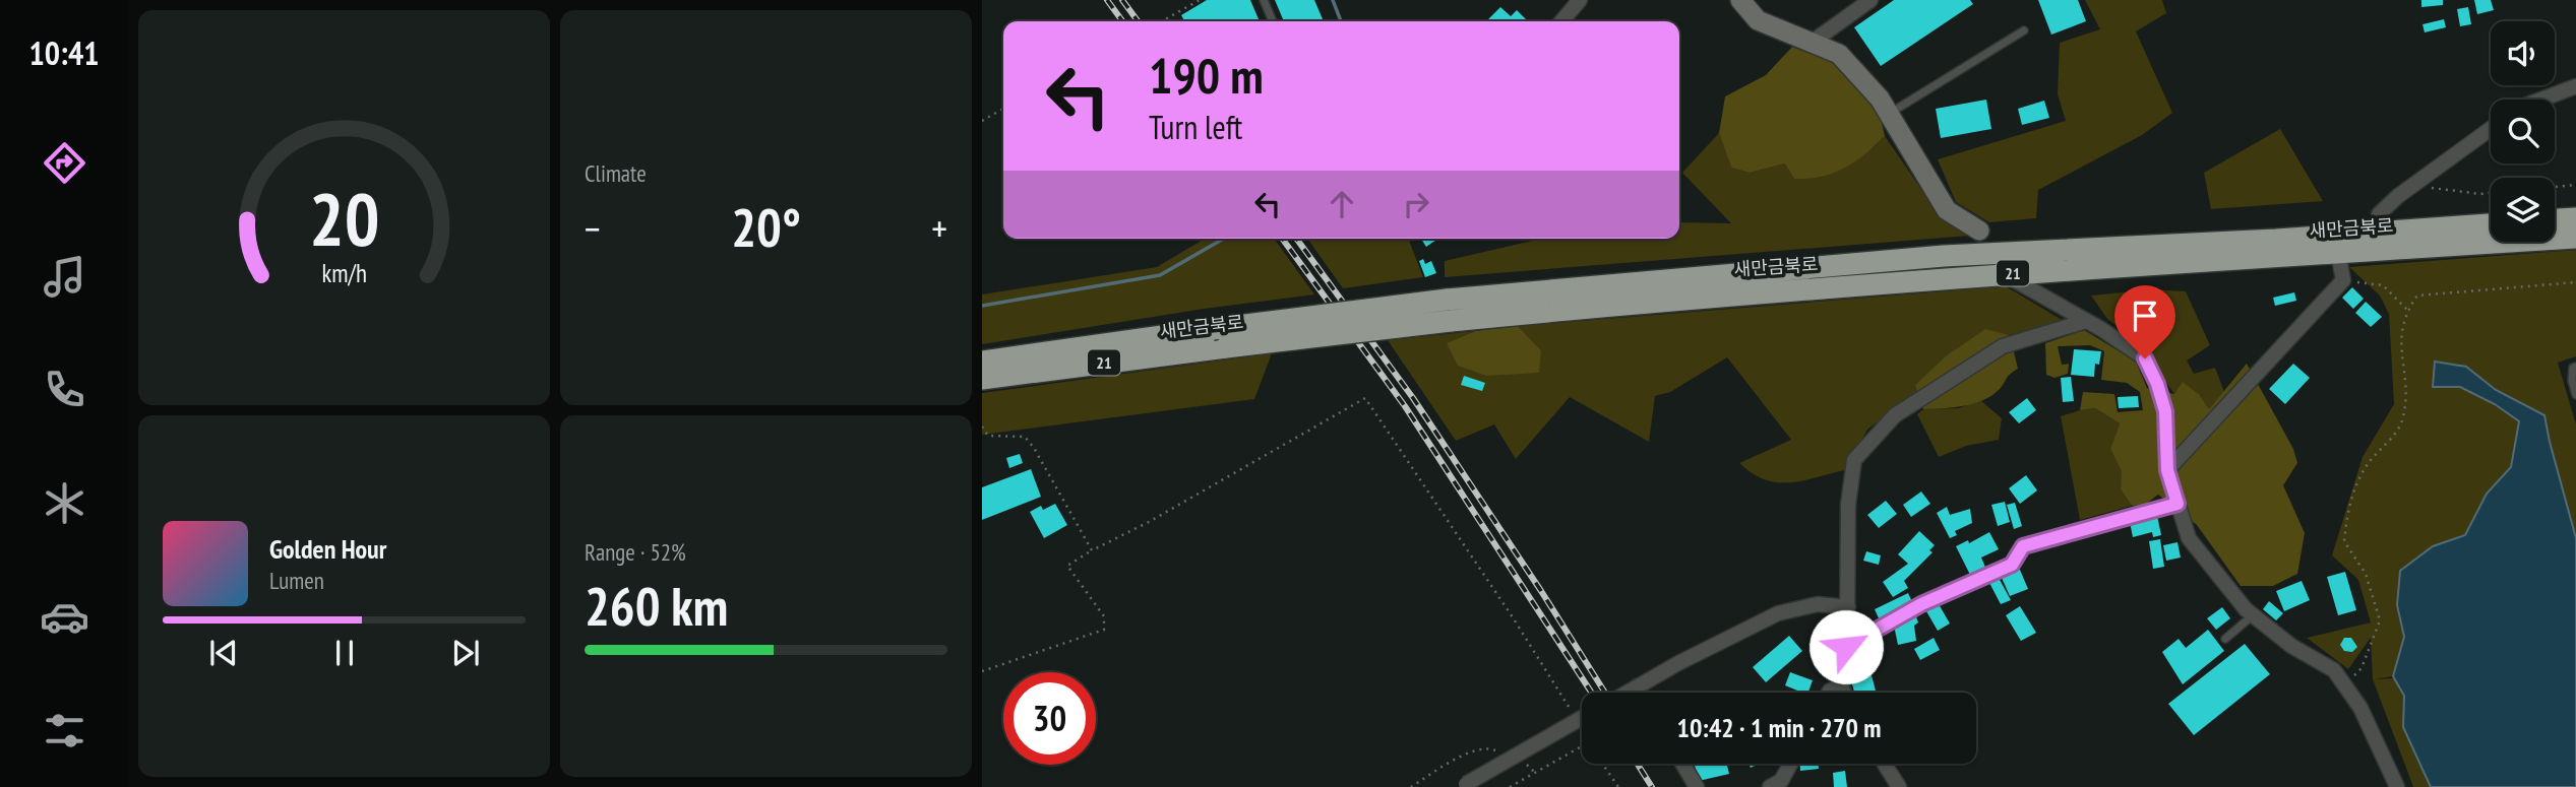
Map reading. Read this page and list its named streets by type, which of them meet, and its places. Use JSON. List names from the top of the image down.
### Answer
{
  "streets": {
    "highway": ["새만금북로", "21"]
  },
  "page": {
    "tabs": "10:41",
    "tile": [
      "Climate",
      ["Range · 52%", "260 km"]
    ],
    "turn": ["190 m", "Turn left"],
    "heat": ["−", "20°", "+"],
    "song": ["Golden Hour", "Lumen"],
    "limit": "30",
    "trip": "10:42 · 1 min · 270 m",
    "gauge": ["20", "km/h"]
  }
}
